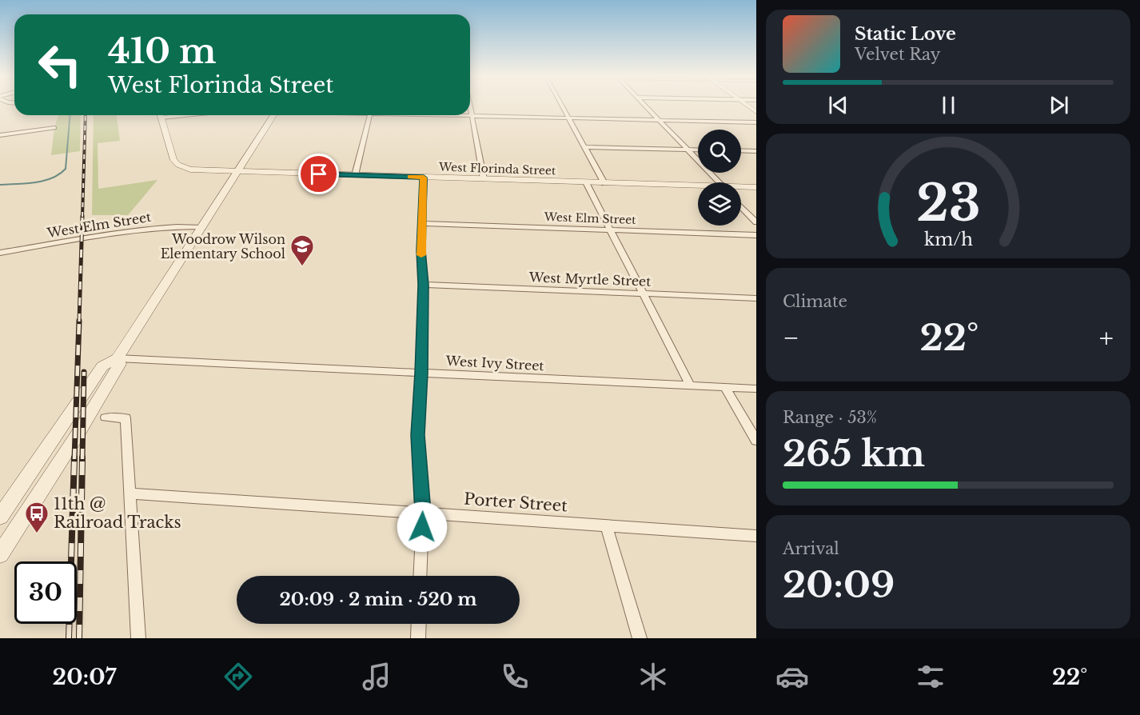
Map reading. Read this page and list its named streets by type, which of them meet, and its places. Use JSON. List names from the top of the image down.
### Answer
{
  "streets": {
    "street": [
      "West Florinda Street",
      "West Elm Street",
      "West Myrtle Street",
      "West Ivy Street",
      "Porter Street"
    ]
  },
  "places": {
    "school or university": ["Woodrow Wilson Elementary School"],
    "bus stop": ["11th @ Railroad Tracks"]
  },
  "page": {
    "turn": ["410 m", "West Florinda Street"],
    "song": ["Static Love", "Velvet Ray"],
    "tile": [
      "Climate",
      ["Range · 53%", "265 km"],
      ["Arrival", "20:09"]
    ],
    "heat": ["−", "22°", "+"],
    "limit": "30",
    "trip": "20:09 · 2 min · 520 m",
    "tabs": ["20:07", "22°"],
    "gauge": ["23", "km/h"]
  }
}
